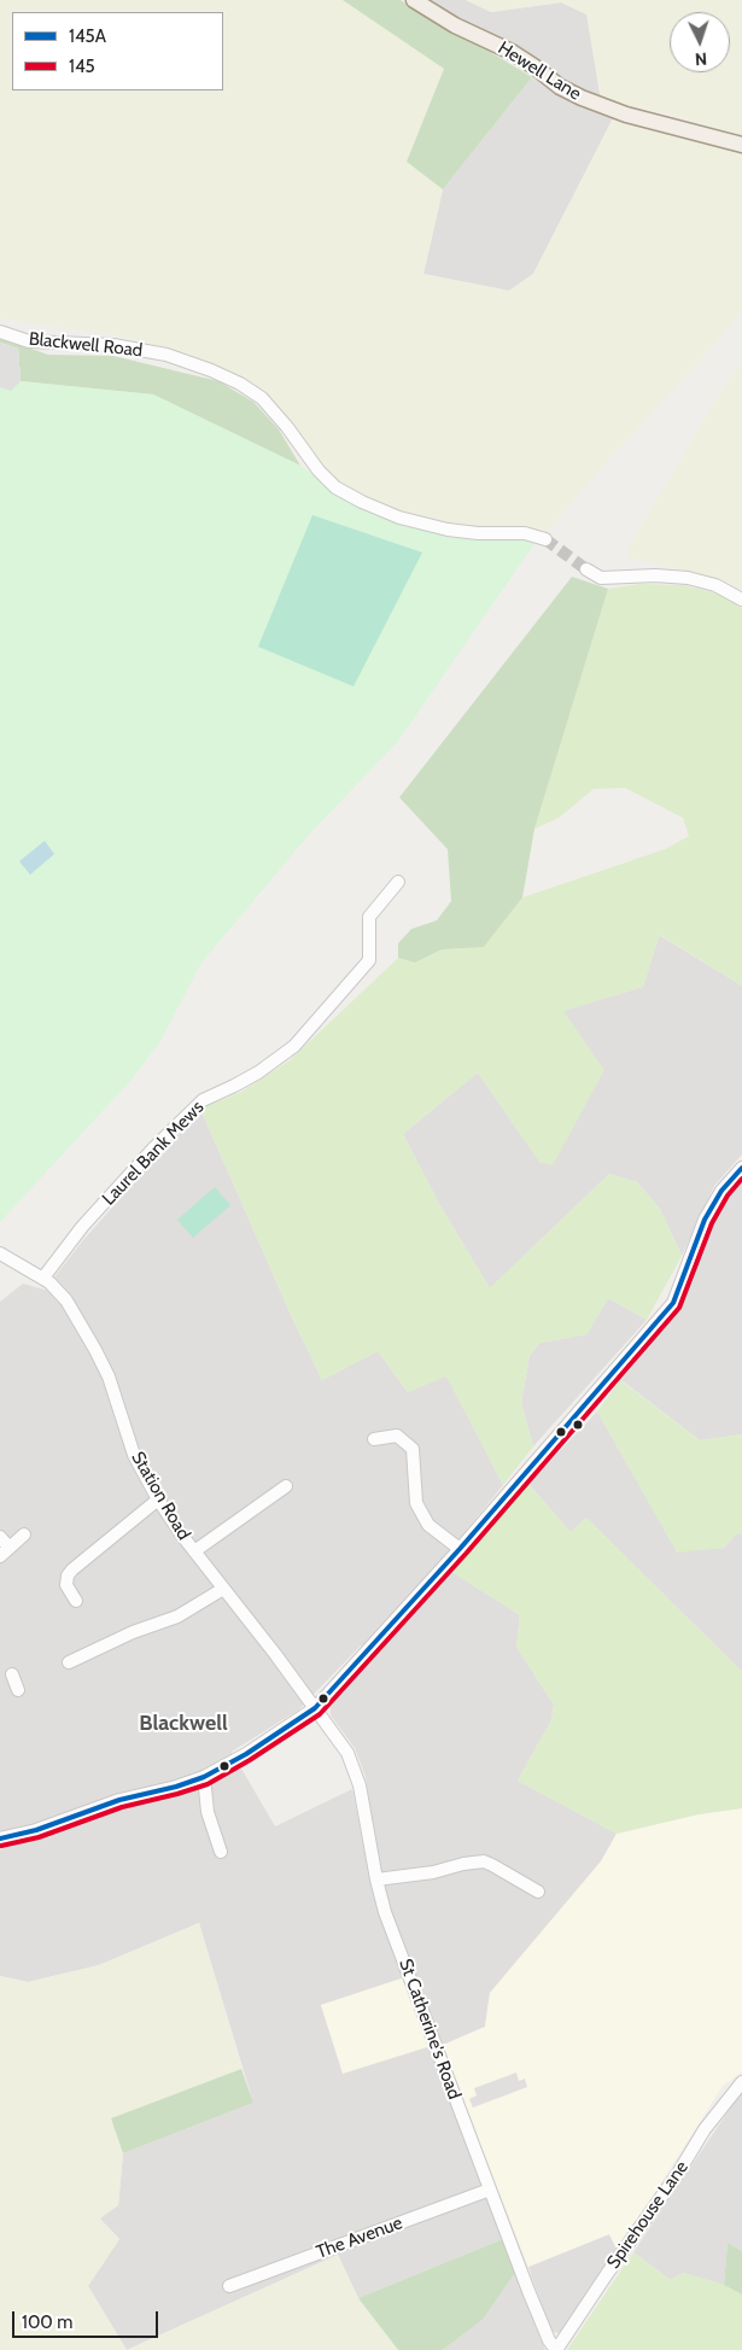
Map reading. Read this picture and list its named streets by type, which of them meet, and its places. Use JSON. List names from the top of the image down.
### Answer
{
  "streets": {
    "main road": ["Hewell Lane"],
    "street": [
      "Blackwell Road",
      "Laurel Bank Mews",
      "Station Road",
      "St Catherine's Road",
      "Spirehouse Lane",
      "The Avenue"
    ]
  },
  "crossings": [
    ["Laurel Bank Mews", "Station Road"],
    ["Station Road", "St Catherine's Road"],
    ["St Catherine's Road", "Spirehouse Lane"],
    ["St Catherine's Road", "The Avenue"]
  ],
  "districts": ["Blackwell"],
  "lines": ["transit line 145A", "transit line 145"],
  "legend": ["145A", "145"],
  "scale_bar": "100 m",
  "north": "bottom"
}
